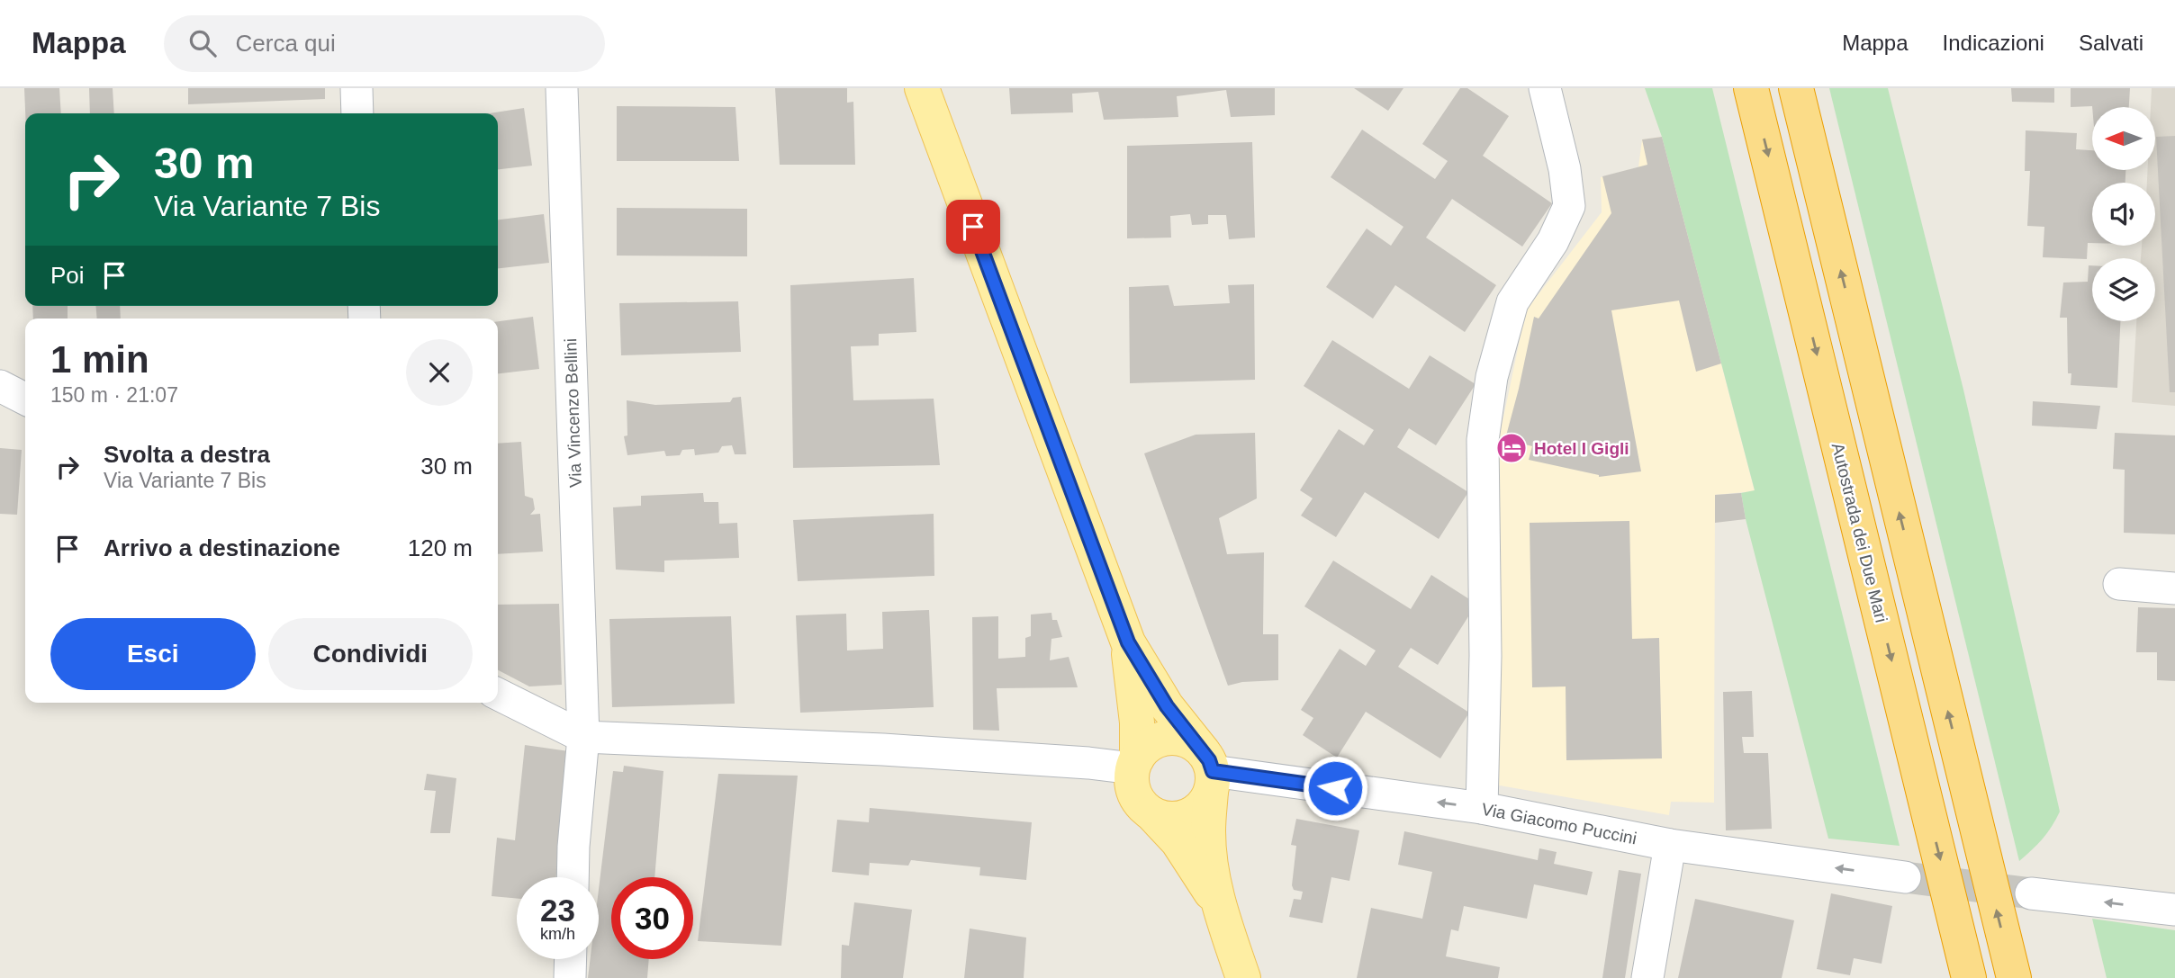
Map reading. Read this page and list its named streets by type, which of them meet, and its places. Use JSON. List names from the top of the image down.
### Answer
{
  "streets": {
    "highway": ["Autostrada dei Due Mari"],
    "street": ["Via Vincenzo Bellini", "Via Giacomo Puccini"]
  },
  "one_way": ["Via Giacomo Puccini"],
  "places": {
    "hotel": ["Hotel I Gigli"]
  },
  "north": "left",
  "page": {
    "header": "Mappa",
    "search": "Cerca qui",
    "nav": ["Mappa", "Indicazioni", "Salvati"],
    "turn": ["30 m", "Via Variante 7 Bis"],
    "then": "Poi",
    "heading": ["1 min", "150 m · 21:07"],
    "list": [
      {
        "name": "Svolta a destra",
        "note": "Via Variante 7 Bis",
        "value": "30 m"
      },
      {
        "name": "Arrivo a destinazione",
        "value": "120 m"
      }
    ],
    "buttons": ["Esci", "Condividi"],
    "speed": "23 km/h",
    "limit": "30"
  }
}
